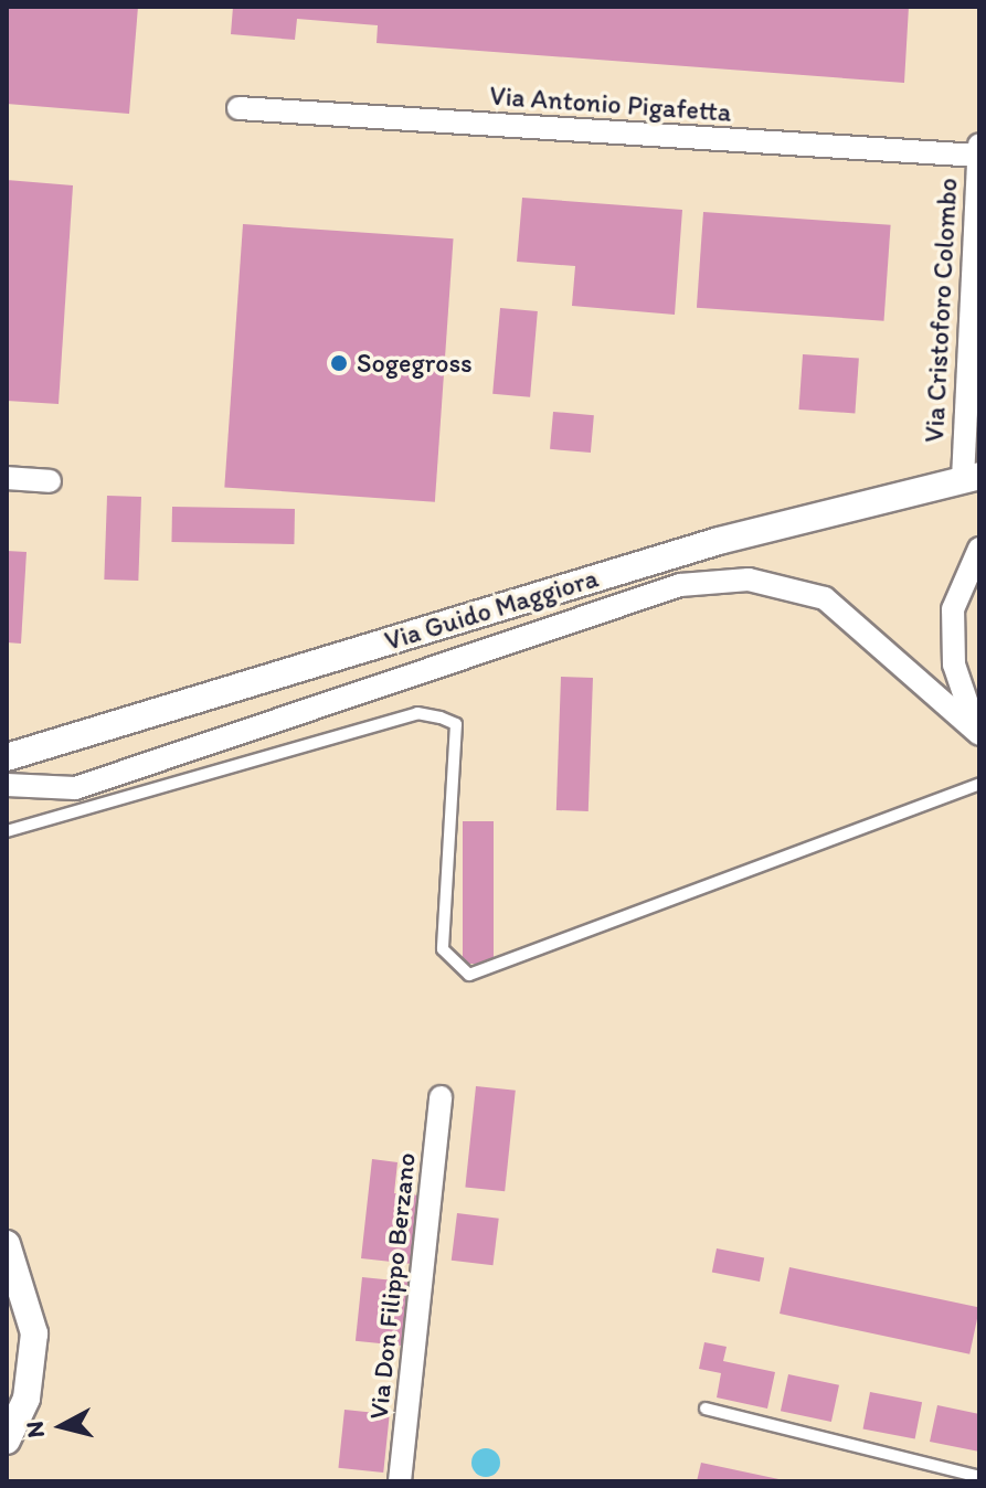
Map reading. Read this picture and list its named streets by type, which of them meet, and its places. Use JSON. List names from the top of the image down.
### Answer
{
  "streets": {
    "street": [
      "Via Antonio Pigafetta",
      "Via Cristoforo Colombo",
      "Via Guido Maggiora",
      "Via Don Filippo Berzano"
    ]
  },
  "crossings": [
    ["Via Antonio Pigafetta", "Via Cristoforo Colombo"],
    ["Via Cristoforo Colombo", "Via Guido Maggiora"]
  ],
  "places": ["Sogegross"],
  "north": "left"
}
